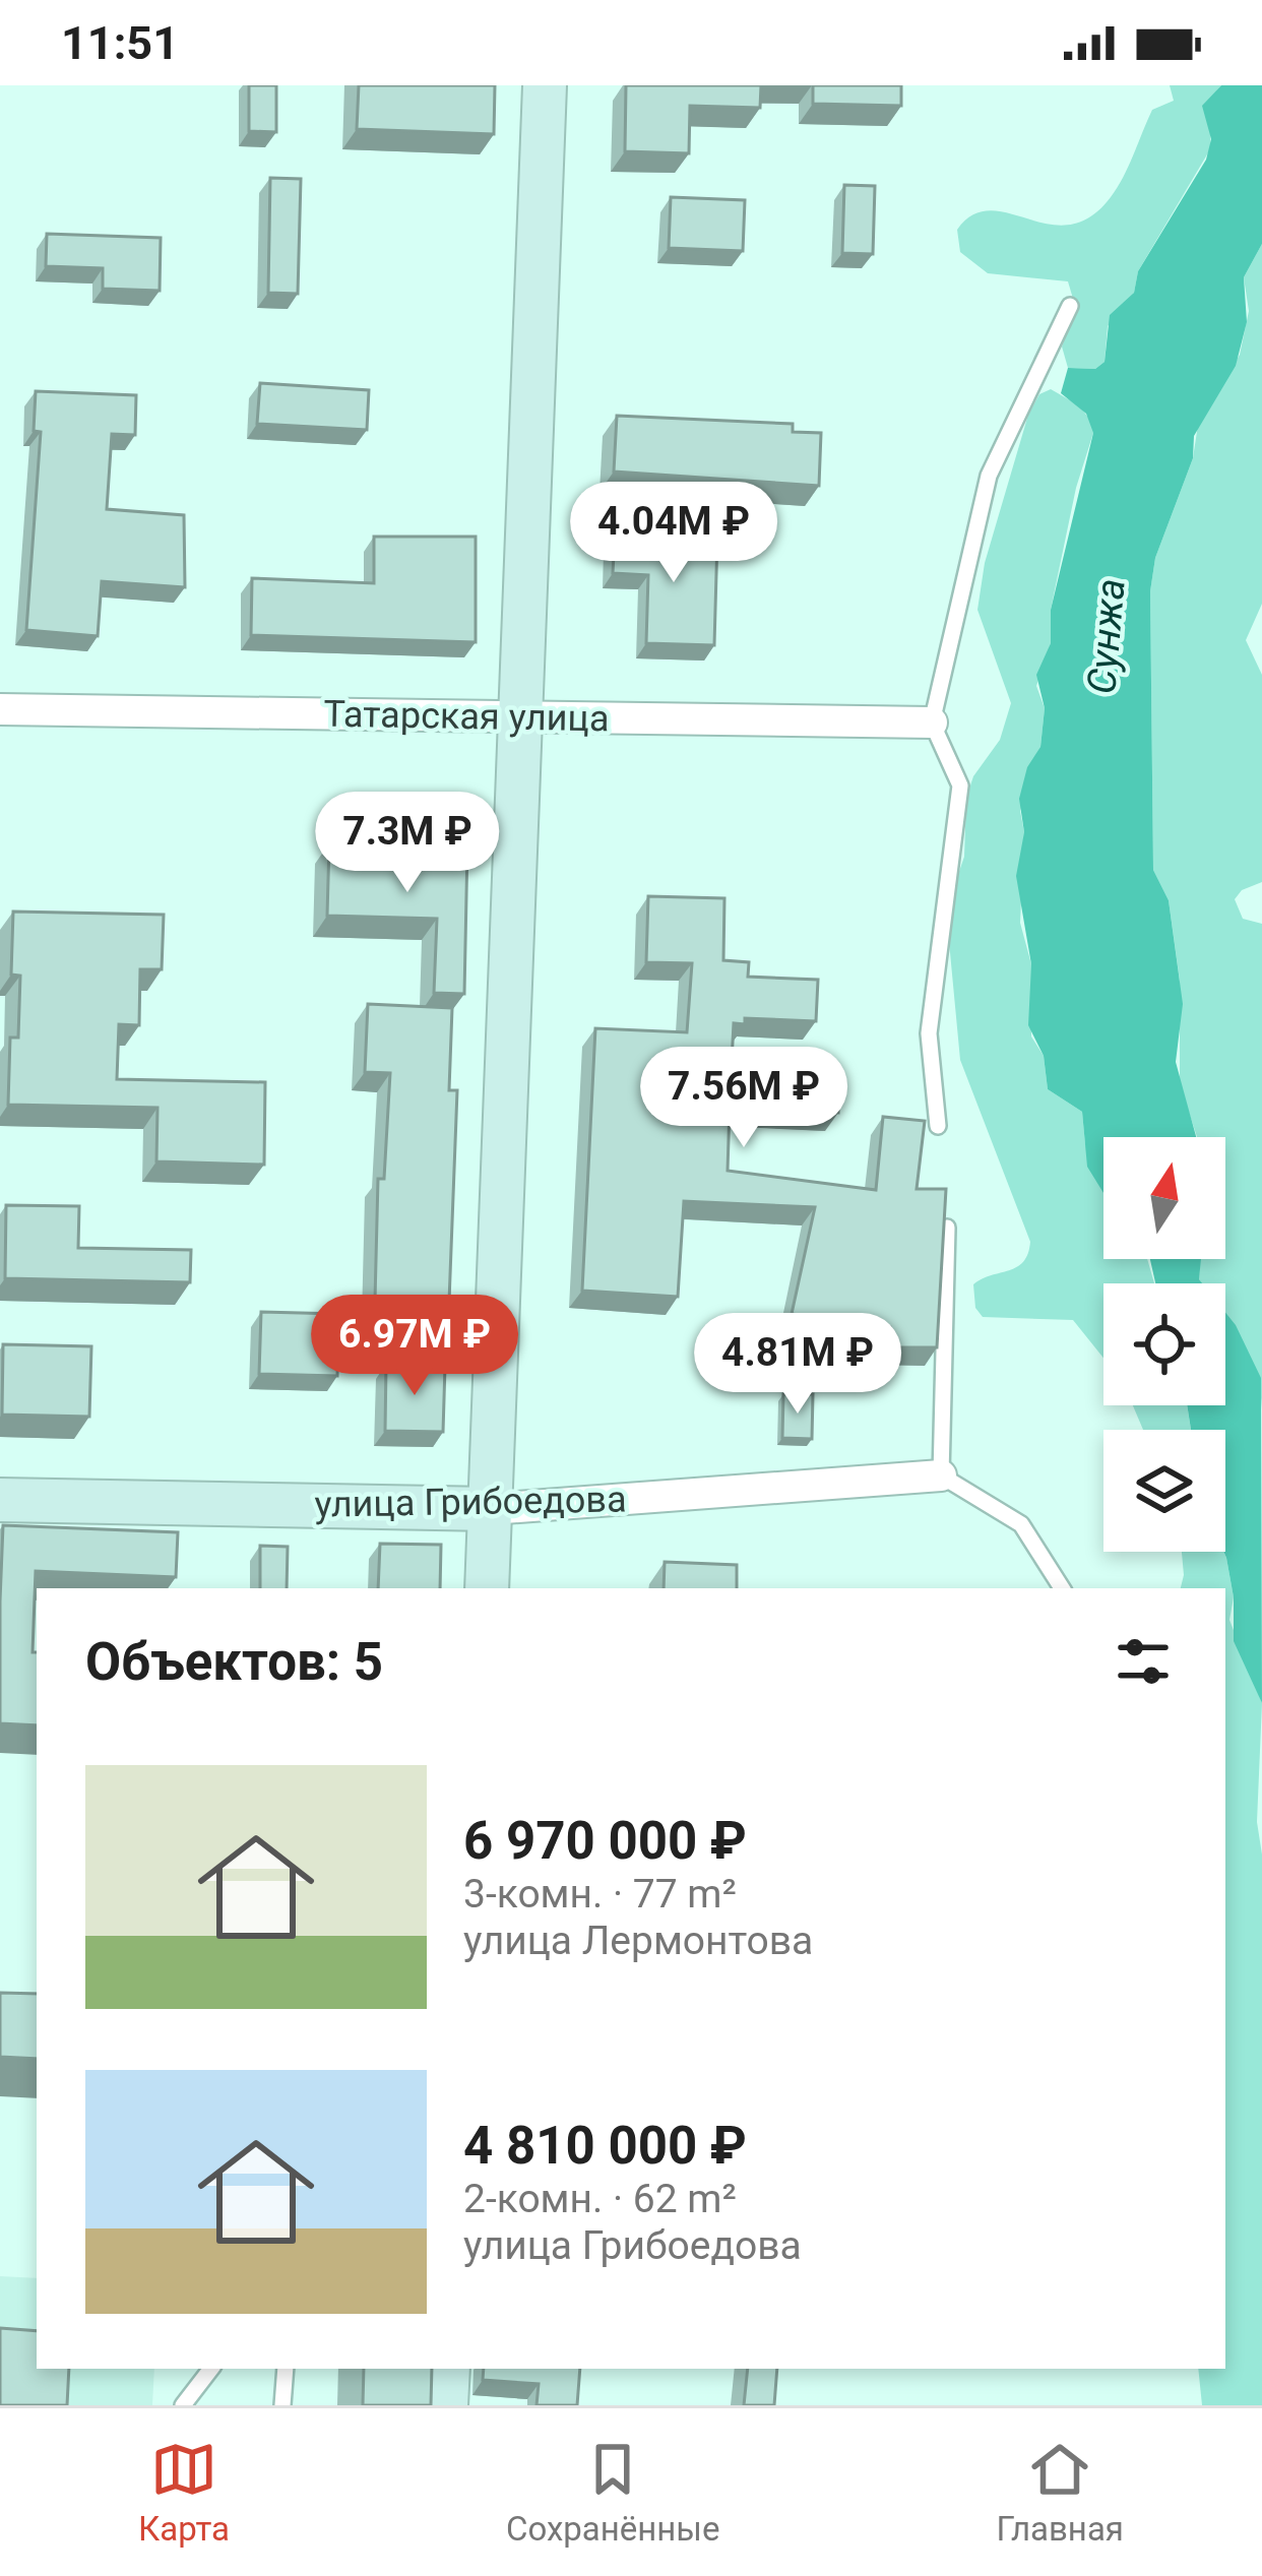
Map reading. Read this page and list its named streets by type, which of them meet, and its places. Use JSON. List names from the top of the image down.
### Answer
{
  "streets": {
    "street": ["Татарская улица", "улица Грибоедова"]
  },
  "water": ["Сунжа"],
  "north": "top",
  "page": {
    "status": "11:51",
    "price": [
      "4.04M ₽",
      "7.3M ₽",
      "7.56M ₽",
      "6.97M ₽",
      "4.81M ₽"
    ],
    "heading": "Объектов: 5",
    "list": [
      {
        "name": "6 970 000 ₽",
        "note": "3-комн. · 77 m² · улица Лермонтова"
      },
      {
        "name": "4 810 000 ₽",
        "note": "2-комн. · 62 m² · улица Грибоедова"
      }
    ],
    "tabs": ["Карта", "Сохранённые", "Главная"]
  }
}
